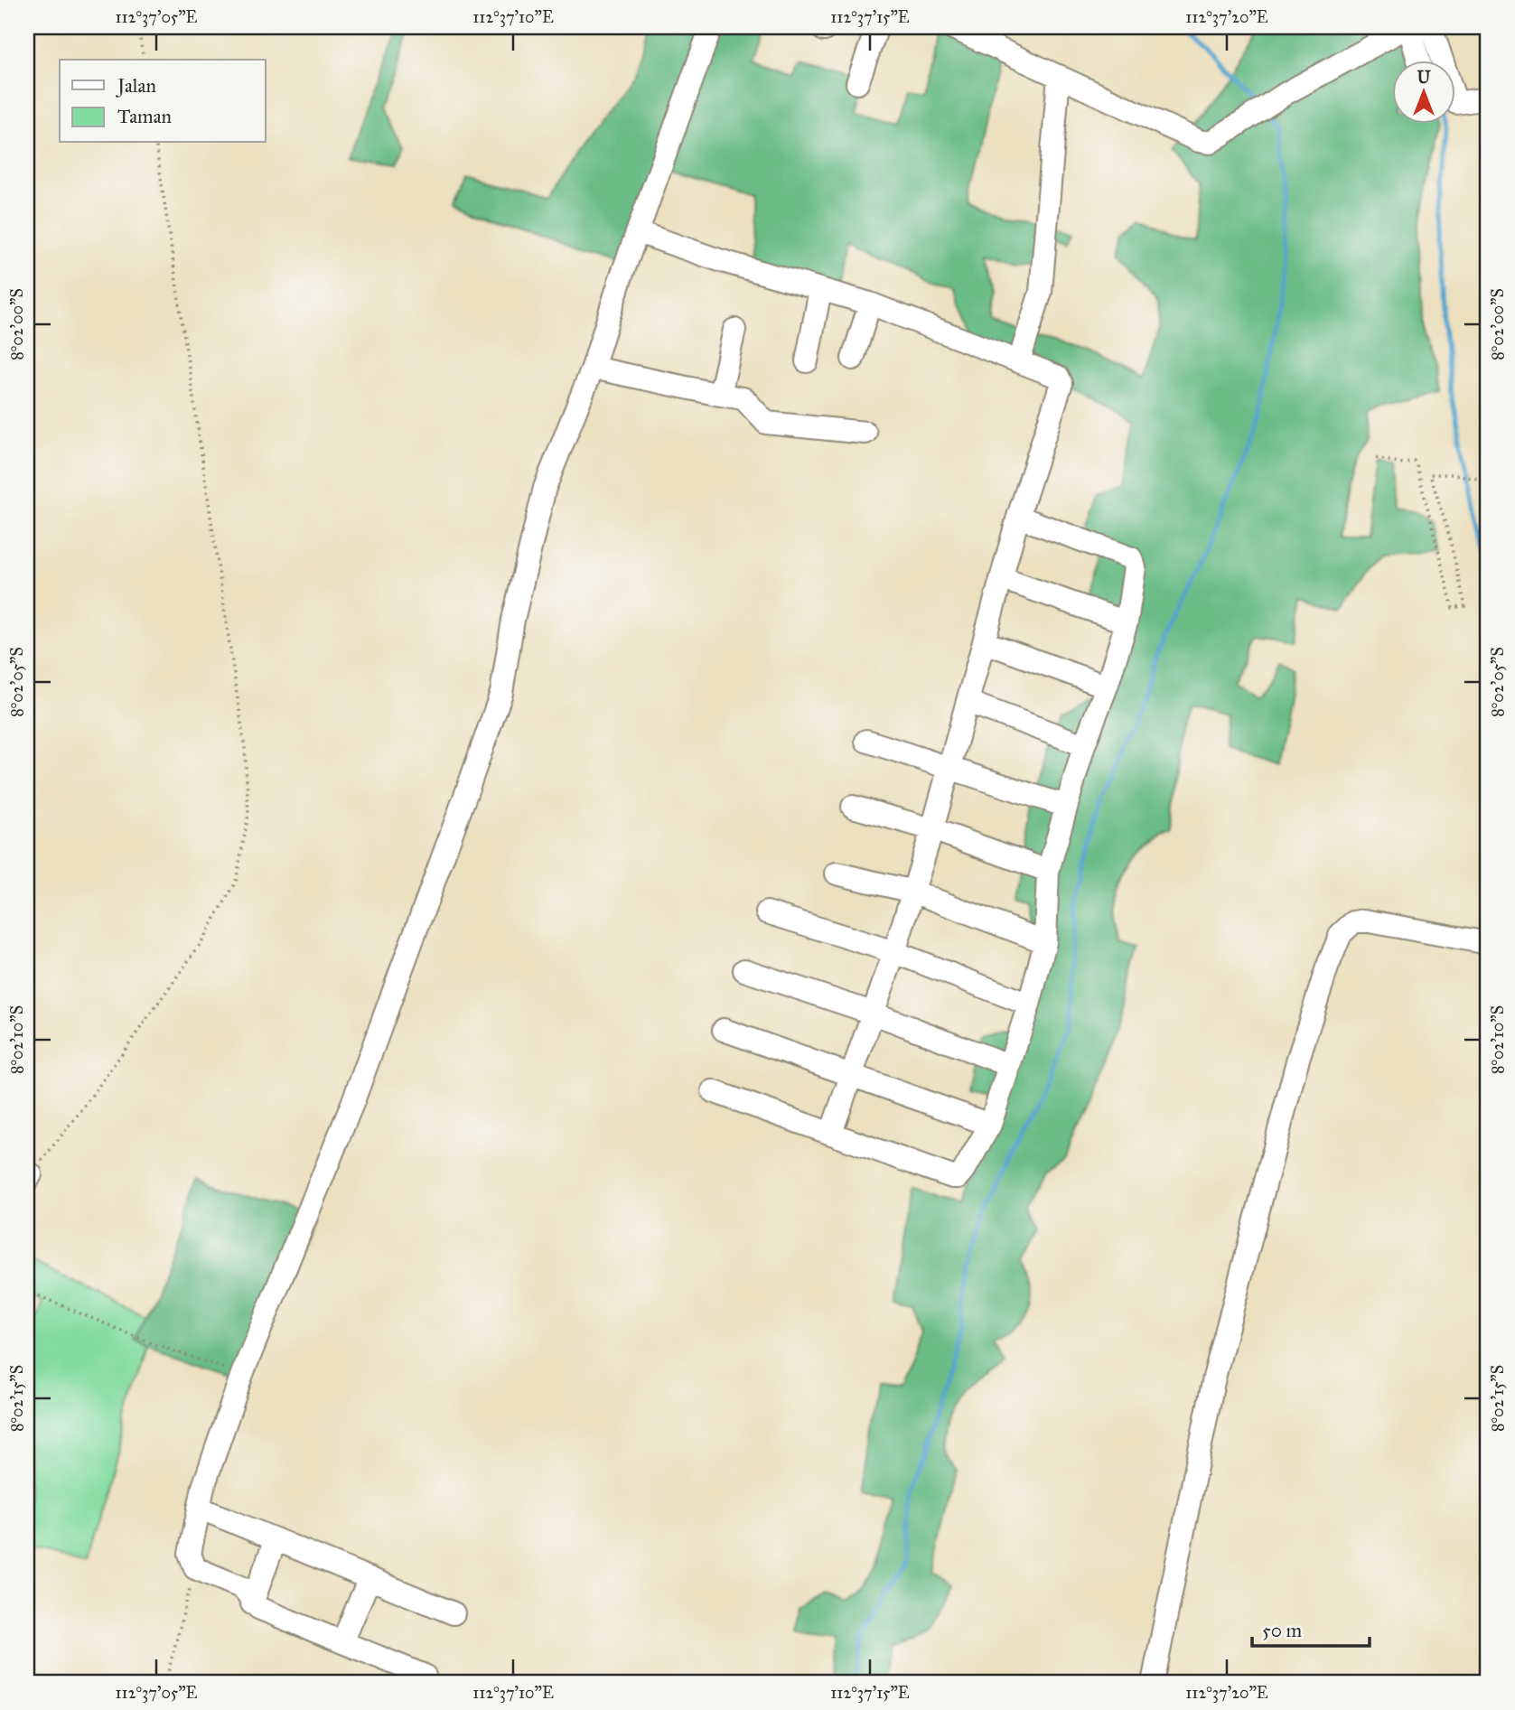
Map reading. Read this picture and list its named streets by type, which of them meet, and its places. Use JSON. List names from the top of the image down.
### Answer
{
  "legend": ["Jalan", "Taman"],
  "scale_bar": "50 m",
  "north": "top",
  "coordinates": [
    "112°37'05\"E",
    "112°37'10\"E",
    "112°37'15\"E",
    "112°37'20\"E",
    "8°02'00\"S",
    "8°02'05\"S",
    "8°02'10\"S",
    "8°02'15\"S"
  ]
}
